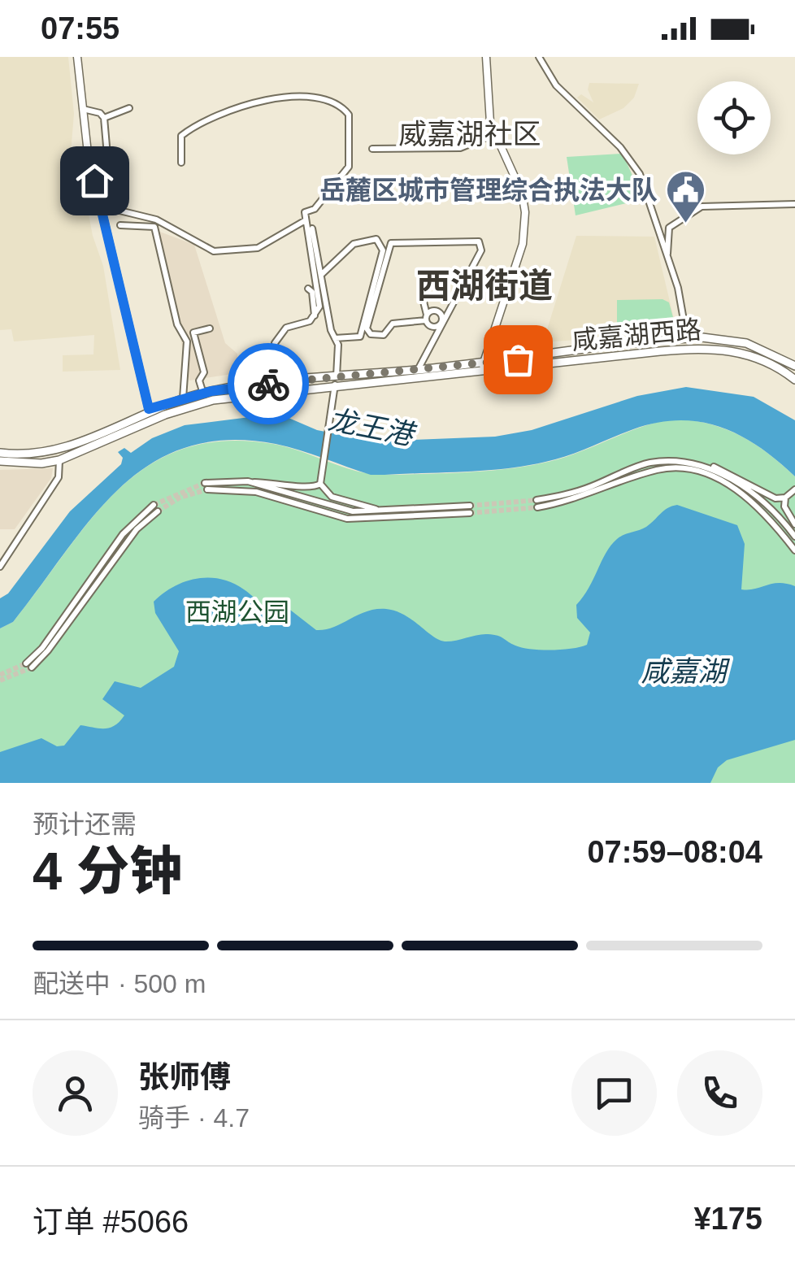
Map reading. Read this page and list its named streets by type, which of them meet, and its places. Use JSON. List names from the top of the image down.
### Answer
{
  "streets": {
    "main road": ["咸嘉湖西路"]
  },
  "districts": ["威嘉湖社区", "西湖街道"],
  "water": ["龙王港", "咸嘉湖"],
  "parks": ["西湖公园"],
  "places": {
    "public building": ["岳麓区城市管理综合执法大队"]
  },
  "page": {
    "status": "07:55",
    "heading": ["4 分钟", "预计还需", "07:59–08:04"],
    "panel": [
      "张师傅",
      "骑手 · 4.7",
      "订单 #5066",
      "¥175"
    ],
    "bar": "配送中 · 500 m"
  }
}
